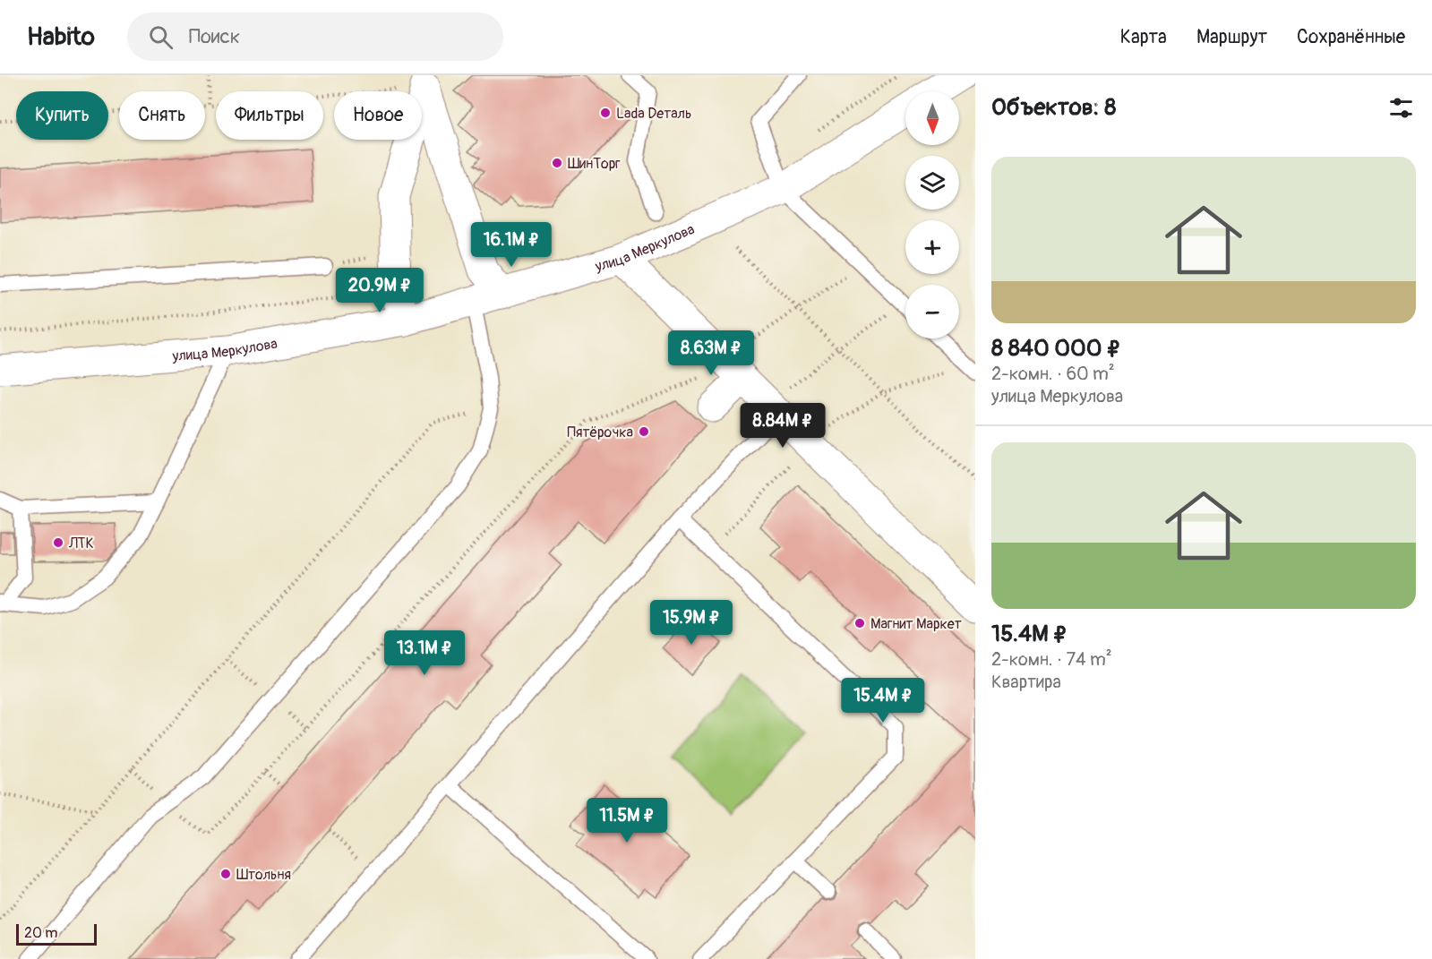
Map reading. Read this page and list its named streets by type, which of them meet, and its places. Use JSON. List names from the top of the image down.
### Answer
{
  "streets": {
    "street": ["улица Меркулова"]
  },
  "places": [
    "Lada Dеталь",
    "ШинТорг",
    "Пятёрочка",
    "ЛТК",
    "Магнит Маркет",
    "Штольня"
  ],
  "scale_bar": "20 m",
  "north": "bottom",
  "page": {
    "header": "Habito",
    "search": "Поиск",
    "nav": ["Карта", "Маршрут", "Сохранённые"],
    "heading": "Объектов: 8",
    "map_buttons": ["+", "−"],
    "chip": [
      "Купить",
      "Снять",
      "Фильтры",
      "Новое"
    ],
    "list": [
      {
        "name": "8 840 000 ₽",
        "note": "2-комн. · 60 m² · улица Меркулова"
      },
      {
        "name": "15.4M ₽",
        "note": "2-комн. · 74 m² · Квартира"
      }
    ],
    "price": [
      "16.1M ₽",
      "20.9M ₽",
      "8.63M ₽",
      "8.84M ₽",
      "15.9M ₽",
      "13.1M ₽",
      "15.4M ₽",
      "11.5M ₽"
    ],
    "scale": "20 m"
  }
}
